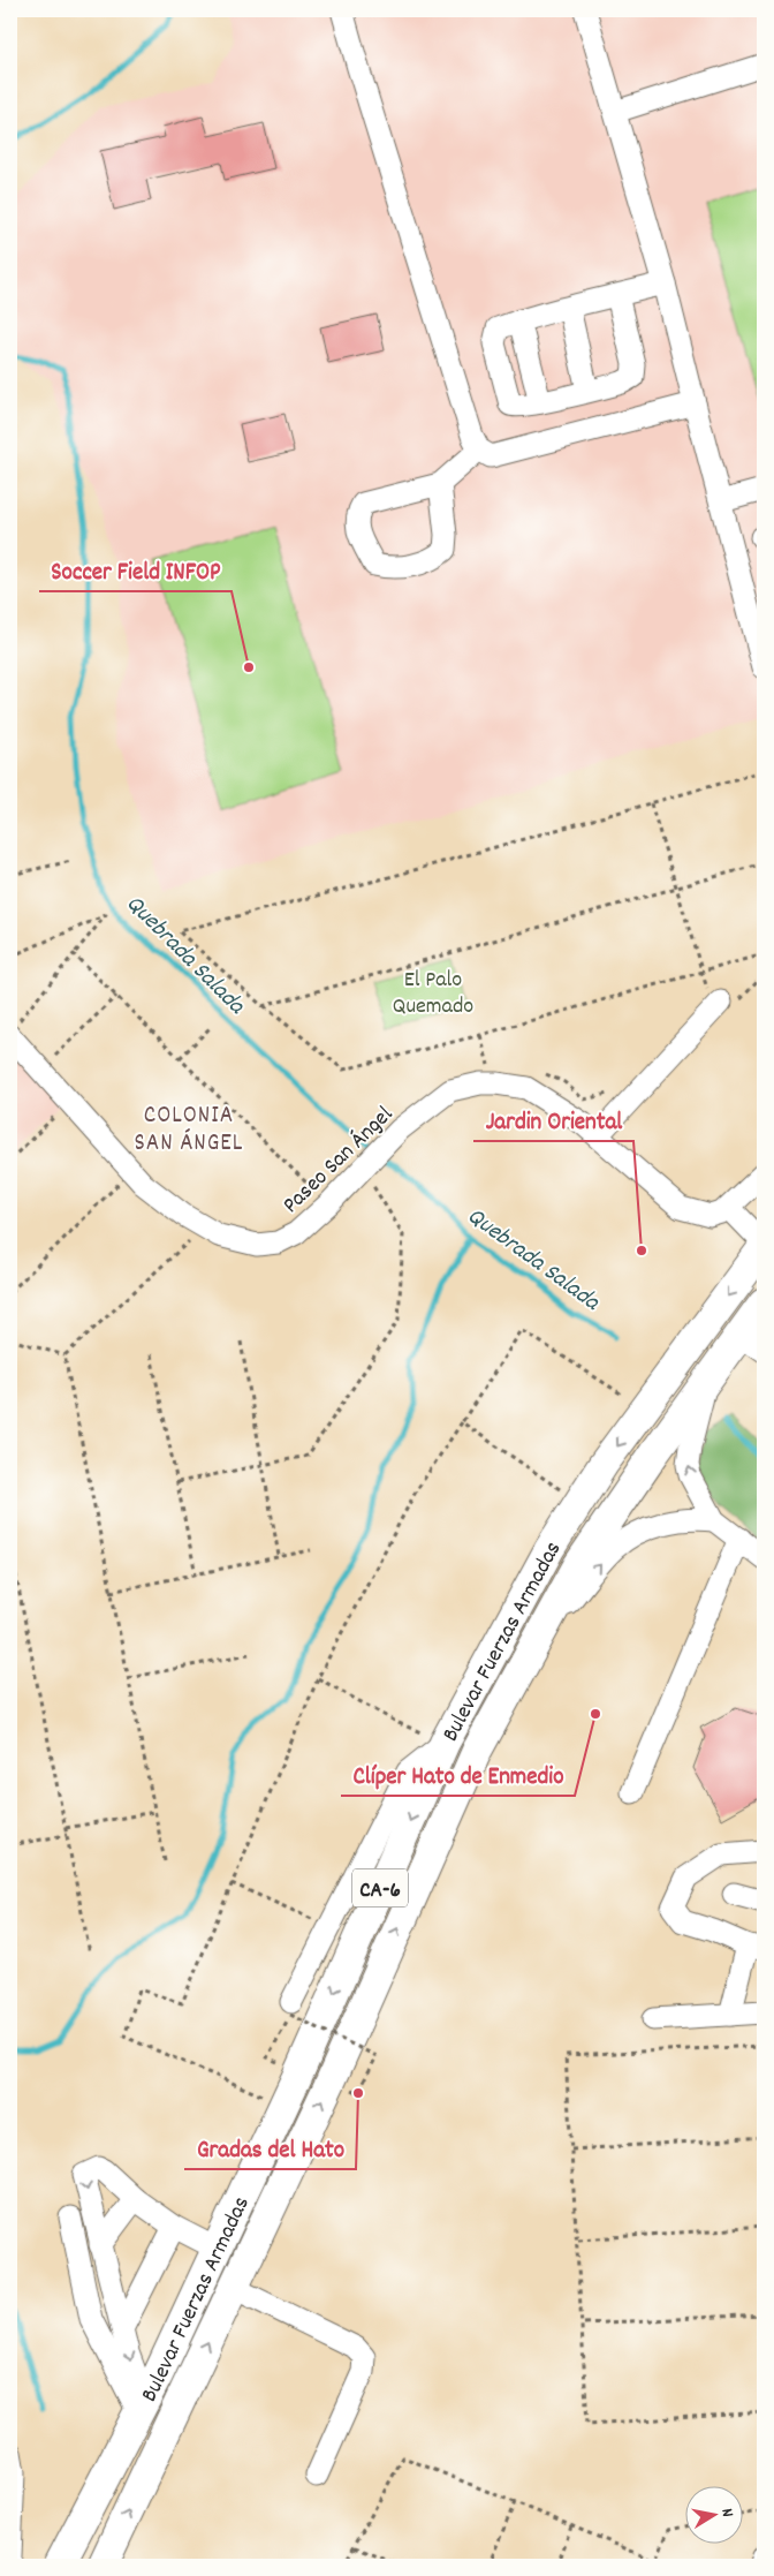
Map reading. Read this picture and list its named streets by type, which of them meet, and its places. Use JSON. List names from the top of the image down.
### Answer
{
  "streets": {
    "highway": ["Bulevar Fuerzas Armadas", "CA-6"],
    "street": ["Paseo San Ángel"]
  },
  "districts": ["COLONIA SAN ÁNGEL"],
  "water": ["Quebrada Salada"],
  "parks": ["El Palo Quemado"],
  "places": [
    "Soccer Field INFOP",
    "Jardin Oriental",
    "Clíper Hato de Enmedio",
    "Gradas del Hato"
  ],
  "north": "right"
}
